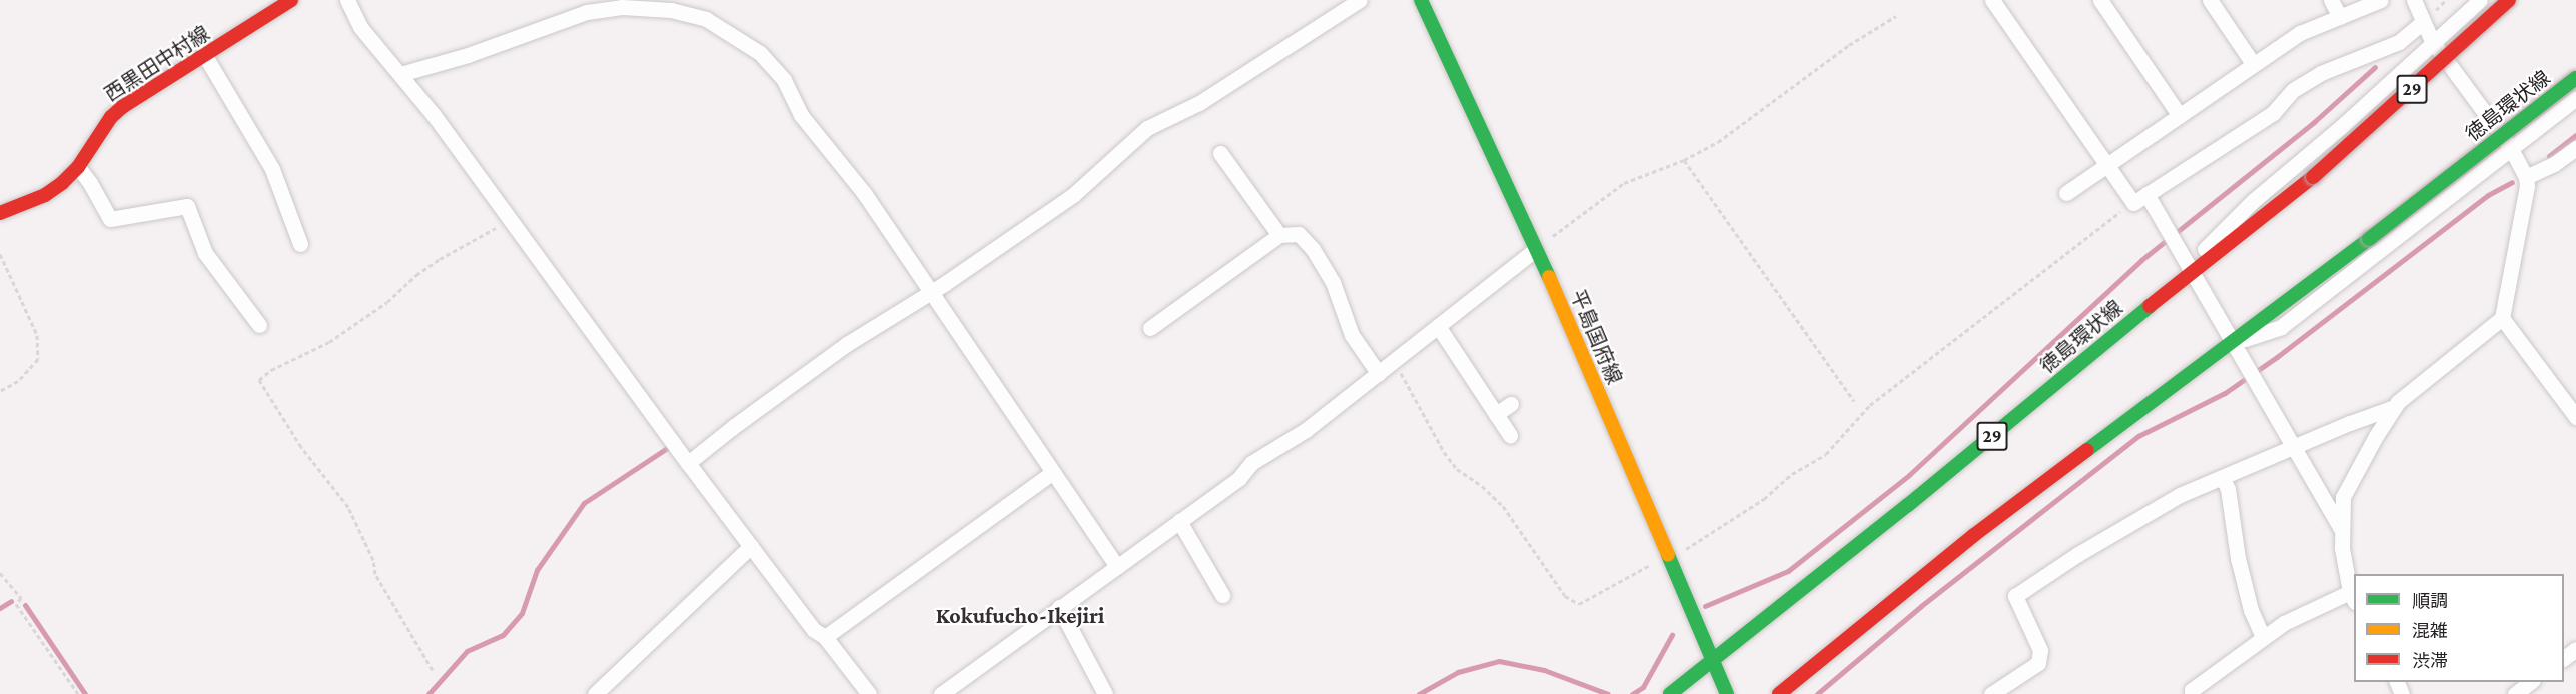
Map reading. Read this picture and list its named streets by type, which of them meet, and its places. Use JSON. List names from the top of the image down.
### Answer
{
  "streets": {
    "main road": [
      "西黒田中村線",
      "29",
      "徳島環状線",
      "平島国府線"
    ]
  },
  "crossings": [
    ["徳島環状線", "平島国府線"]
  ],
  "districts": ["Kokufucho-Ikejiri"],
  "legend": ["順調", "混雑", "渋滞"]
}
